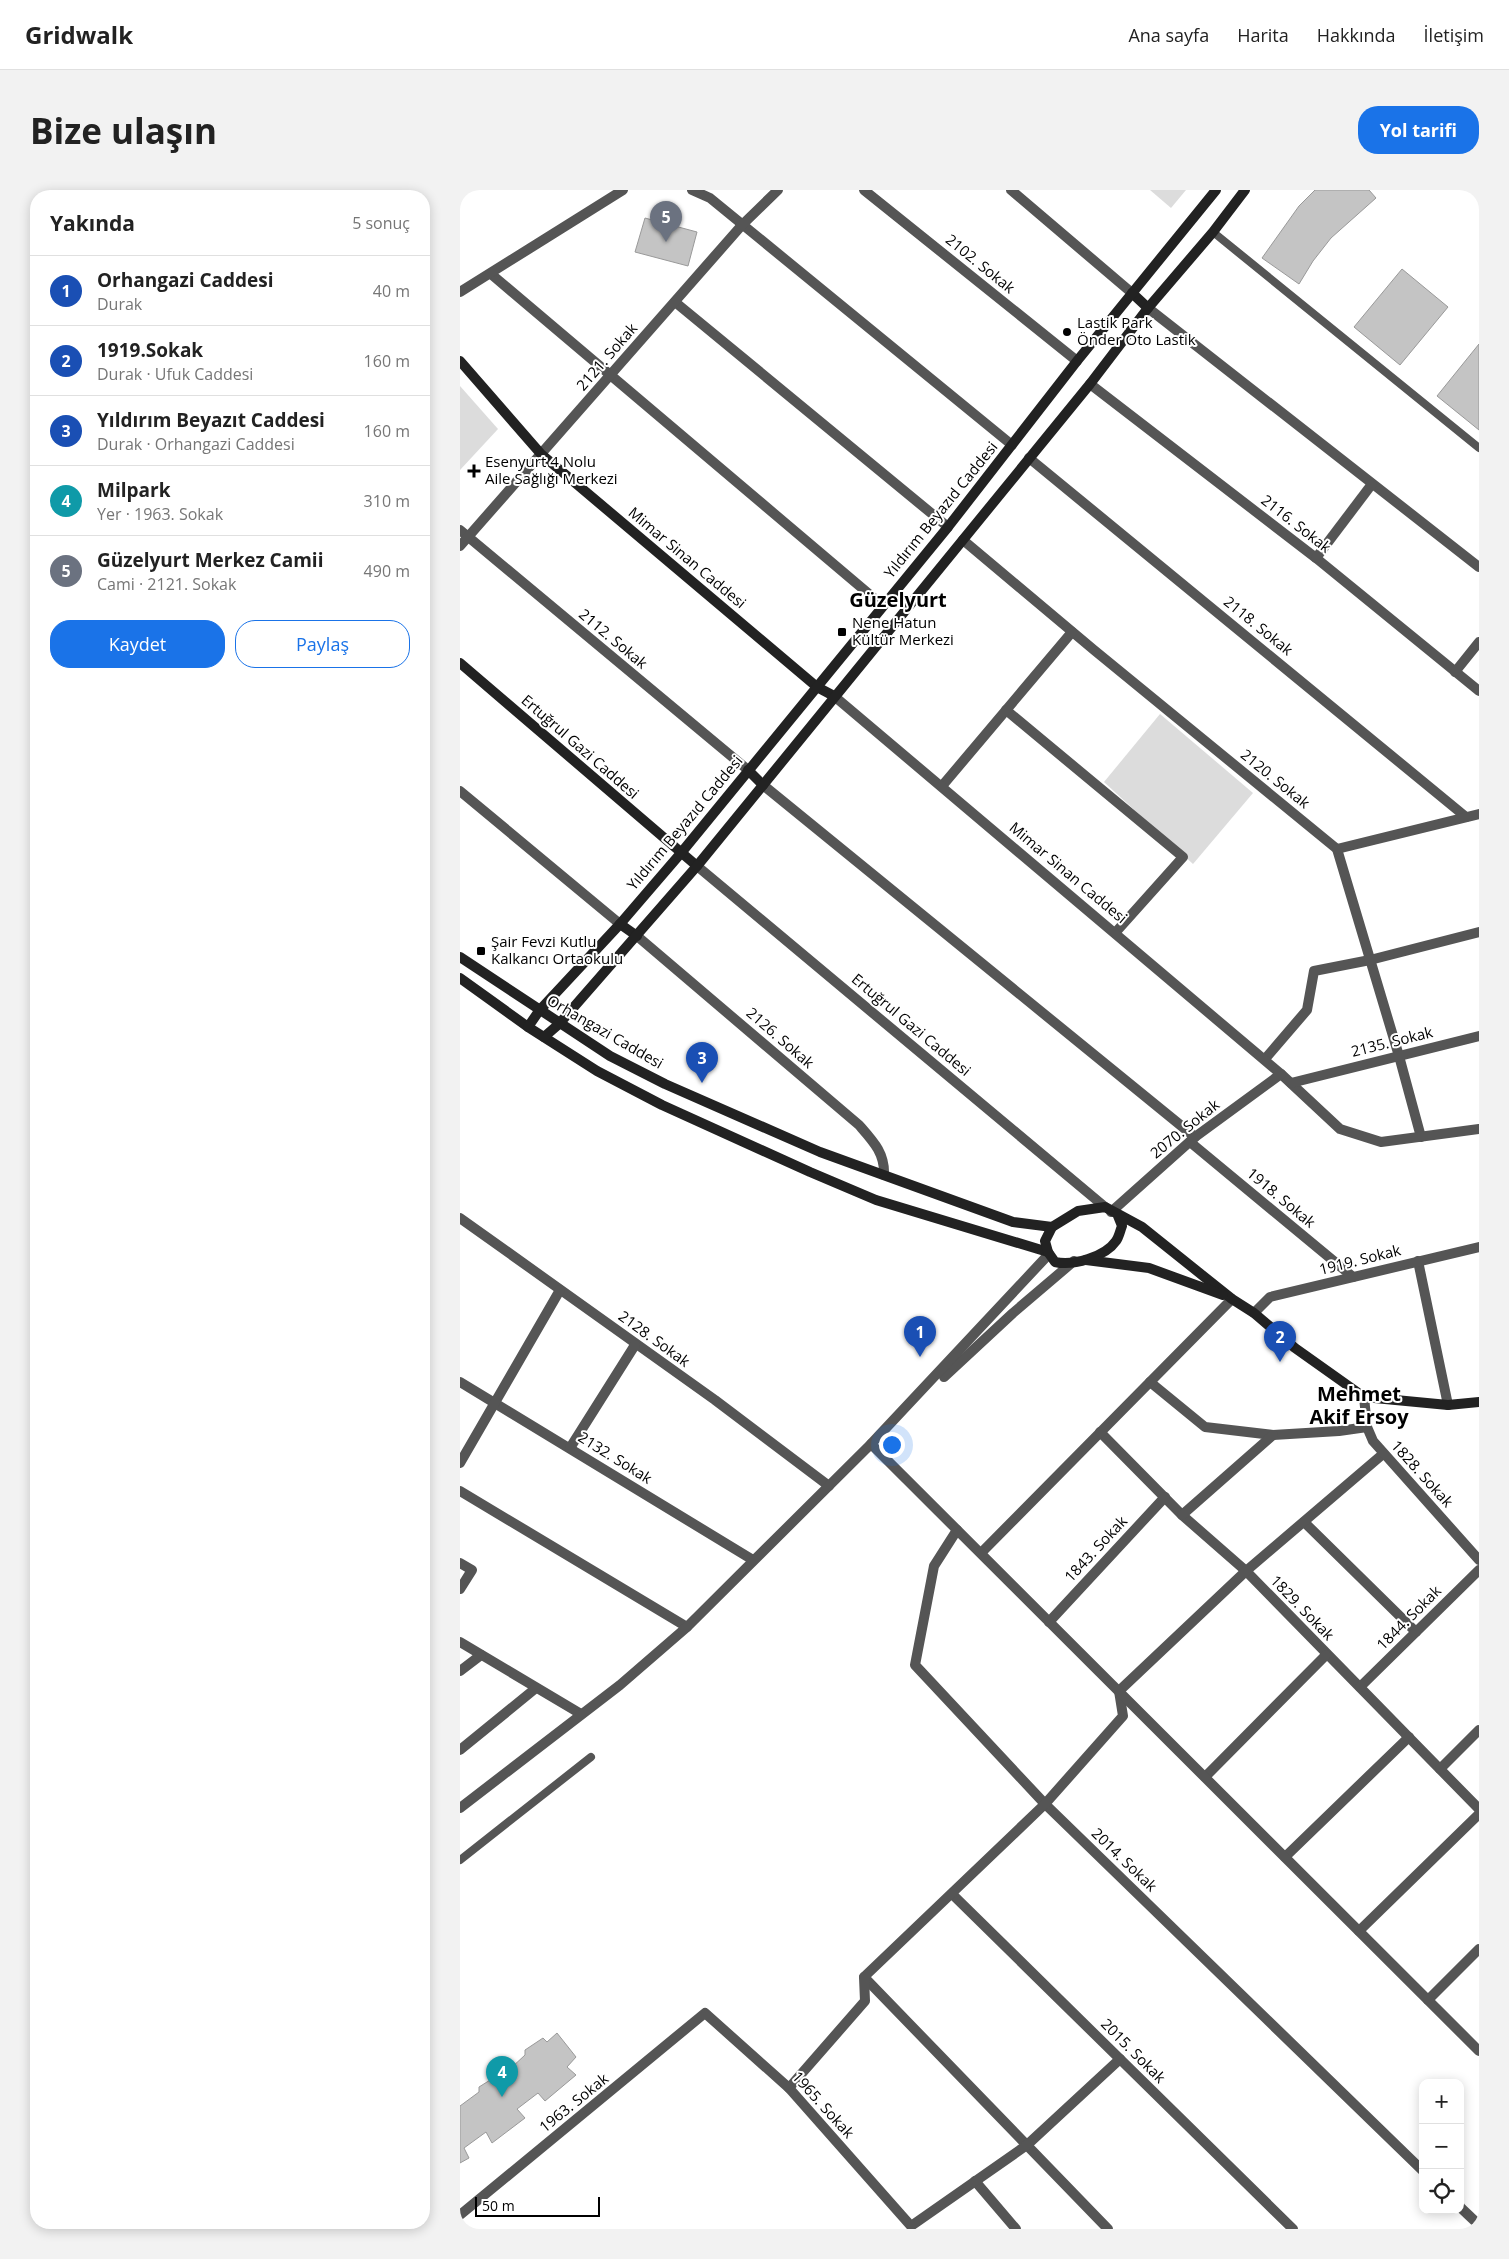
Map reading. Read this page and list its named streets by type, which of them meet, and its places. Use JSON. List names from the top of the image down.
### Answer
{
  "streets": {
    "main road": [
      "Yıldırım Beyazıd Caddesi",
      "Mimar Sinan Caddesi",
      "Ertuğrul Gazi Caddesi",
      "Orhangazi Caddesi"
    ],
    "street": [
      "2102. Sokak",
      "2121. Sokak",
      "2116. Sokak",
      "2118. Sokak",
      "2112. Sokak",
      "2120. Sokak",
      "2126. Sokak",
      "2135. Sokak",
      "2070. Sokak",
      "1918. Sokak",
      "1919. Sokak",
      "2128. Sokak",
      "2132. Sokak",
      "1828. Sokak",
      "1843. Sokak",
      "1829. Sokak",
      "1844. Sokak",
      "2014. Sokak",
      "2015. Sokak",
      "1963. Sokak",
      "1965. Sokak"
    ]
  },
  "crossings": [
    ["2102. Sokak", "Yıldırım Beyazıd Caddesi"],
    ["2121. Sokak", "Mimar Sinan Caddesi"],
    ["2121. Sokak", "2112. Sokak"],
    ["Yıldırım Beyazıd Caddesi", "Mimar Sinan Caddesi"],
    ["Yıldırım Beyazıd Caddesi", "2112. Sokak"],
    ["Yıldırım Beyazıd Caddesi", "Ertuğrul Gazi Caddesi"],
    ["Yıldırım Beyazıd Caddesi", "Orhangazi Caddesi"],
    ["Mimar Sinan Caddesi", "2135. Sokak"],
    ["Mimar Sinan Caddesi", "2070. Sokak"],
    ["Ertuğrul Gazi Caddesi", "Orhangazi Caddesi"],
    ["Ertuğrul Gazi Caddesi", "2070. Sokak"],
    ["Orhangazi Caddesi", "2126. Sokak"],
    ["Orhangazi Caddesi", "2070. Sokak"],
    ["2070. Sokak", "1918. Sokak"],
    ["1918. Sokak", "1919. Sokak"],
    ["1843. Sokak", "1829. Sokak"],
    ["1829. Sokak", "1844. Sokak"],
    ["1963. Sokak", "1965. Sokak"]
  ],
  "districts": ["Güzelyurt", "Mehmet Akif Ersoy"],
  "places": {
    "other": ["Lastik Park Önder Oto Lastik"],
    "health": ["Esenyurt 4 Nolu Aile Sağlığı Merkezi"],
    "transit": ["Nene Hatun Kültür Merkezi", "Şair Fevzi Kutlu Kalkancı Ortaokulu"]
  },
  "scale_bar": "50 m",
  "page": {
    "header": "Gridwalk",
    "nav": [
      "Ana sayfa",
      "Harita",
      "Hakkında",
      "İletişim"
    ],
    "buttons": [
      "Yol tarifi",
      ["Kaydet", "Paylaş"]
    ],
    "title": "Bize ulaşın",
    "heading": ["Yakında", "5 sonuç"],
    "pins": [
      "5",
      "3",
      "1",
      "2",
      "4"
    ],
    "list": [
      {
        "mark": "1",
        "name": "Orhangazi Caddesi",
        "note": "Durak",
        "value": "40 m"
      },
      {
        "mark": "2",
        "name": "1919.Sokak",
        "note": "Durak · Ufuk Caddesi",
        "value": "160 m"
      },
      {
        "mark": "3",
        "name": "Yıldırım Beyazıt Caddesi",
        "note": "Durak · Orhangazi Caddesi",
        "value": "160 m"
      },
      {
        "mark": "4",
        "name": "Milpark",
        "note": "Yer · 1963. Sokak",
        "value": "310 m"
      },
      {
        "mark": "5",
        "name": "Güzelyurt Merkez Camii",
        "note": "Cami · 2121. Sokak",
        "value": "490 m"
      }
    ],
    "map_buttons": ["+", "−"],
    "scale": "50 m"
  }
}
